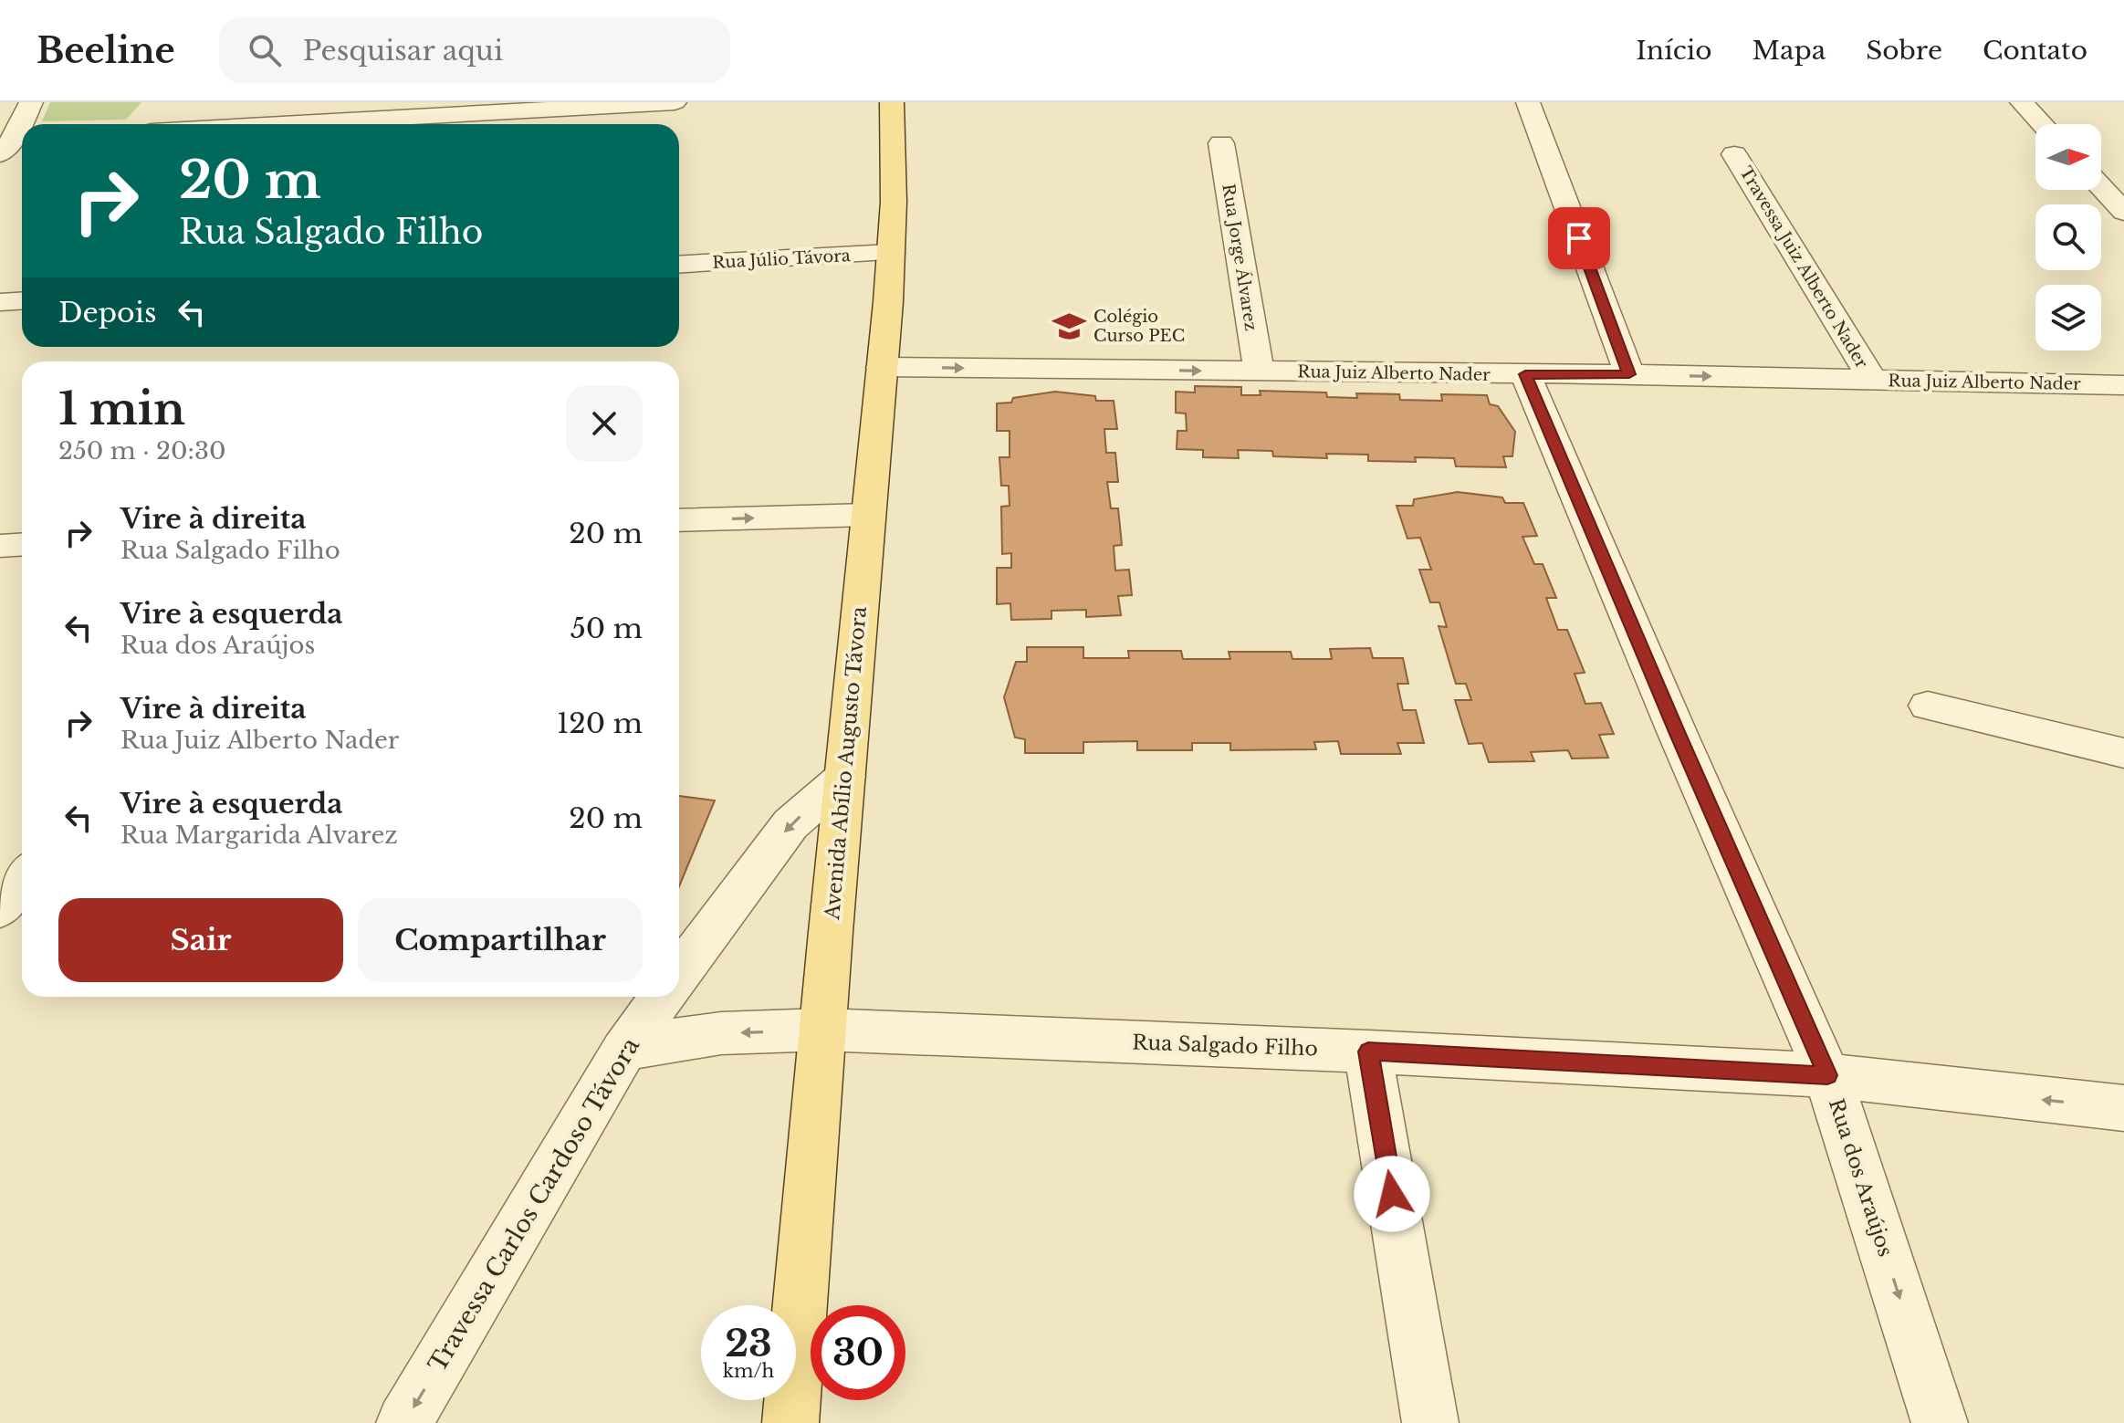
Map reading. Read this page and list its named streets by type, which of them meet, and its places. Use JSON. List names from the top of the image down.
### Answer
{
  "streets": {
    "main road": ["Avenida Abílio Augusto Távora"],
    "street": [
      "Rua Jorge Álvarez",
      "Rua Júlio Távora",
      "Travessa Juiz Alberto Nader",
      "Rua Juiz Alberto Nader",
      "Rua Salgado Filho",
      "Rua dos Araújos",
      "Travessa Carlos Cardoso Távora"
    ]
  },
  "crossings": [
    ["Rua Jorge Álvarez", "Rua Juiz Alberto Nader"],
    ["Rua Júlio Távora", "Avenida Abílio Augusto Távora"],
    ["Travessa Juiz Alberto Nader", "Rua Juiz Alberto Nader"],
    ["Rua Juiz Alberto Nader", "Avenida Abílio Augusto Távora"],
    ["Rua Juiz Alberto Nader", "Rua dos Araújos"],
    ["Avenida Abílio Augusto Távora", "Rua Salgado Filho"],
    ["Rua Salgado Filho", "Rua dos Araújos"],
    ["Rua Salgado Filho", "Travessa Carlos Cardoso Távora"]
  ],
  "one_way": ["Rua Juiz Alberto Nader", "Travessa Carlos Cardoso Távora"],
  "places": {
    "school or university": ["Colégio Curso PEC"]
  },
  "north": "right",
  "page": {
    "header": "Beeline",
    "search": "Pesquisar aqui",
    "nav": [
      "Início",
      "Mapa",
      "Sobre",
      "Contato"
    ],
    "turn": ["20 m", "Rua Salgado Filho"],
    "then": "Depois",
    "heading": ["1 min", "250 m · 20:30"],
    "list": [
      {
        "name": "Vire à direita",
        "note": "Rua Salgado Filho",
        "value": "20 m"
      },
      {
        "name": "Vire à esquerda",
        "note": "Rua dos Araújos",
        "value": "50 m"
      },
      {
        "name": "Vire à direita",
        "note": "Rua Juiz Alberto Nader",
        "value": "120 m"
      },
      {
        "name": "Vire à esquerda",
        "note": "Rua Margarida Alvarez",
        "value": "20 m"
      }
    ],
    "buttons": ["Sair", "Compartilhar"],
    "speed": "23 km/h",
    "limit": "30"
  }
}
